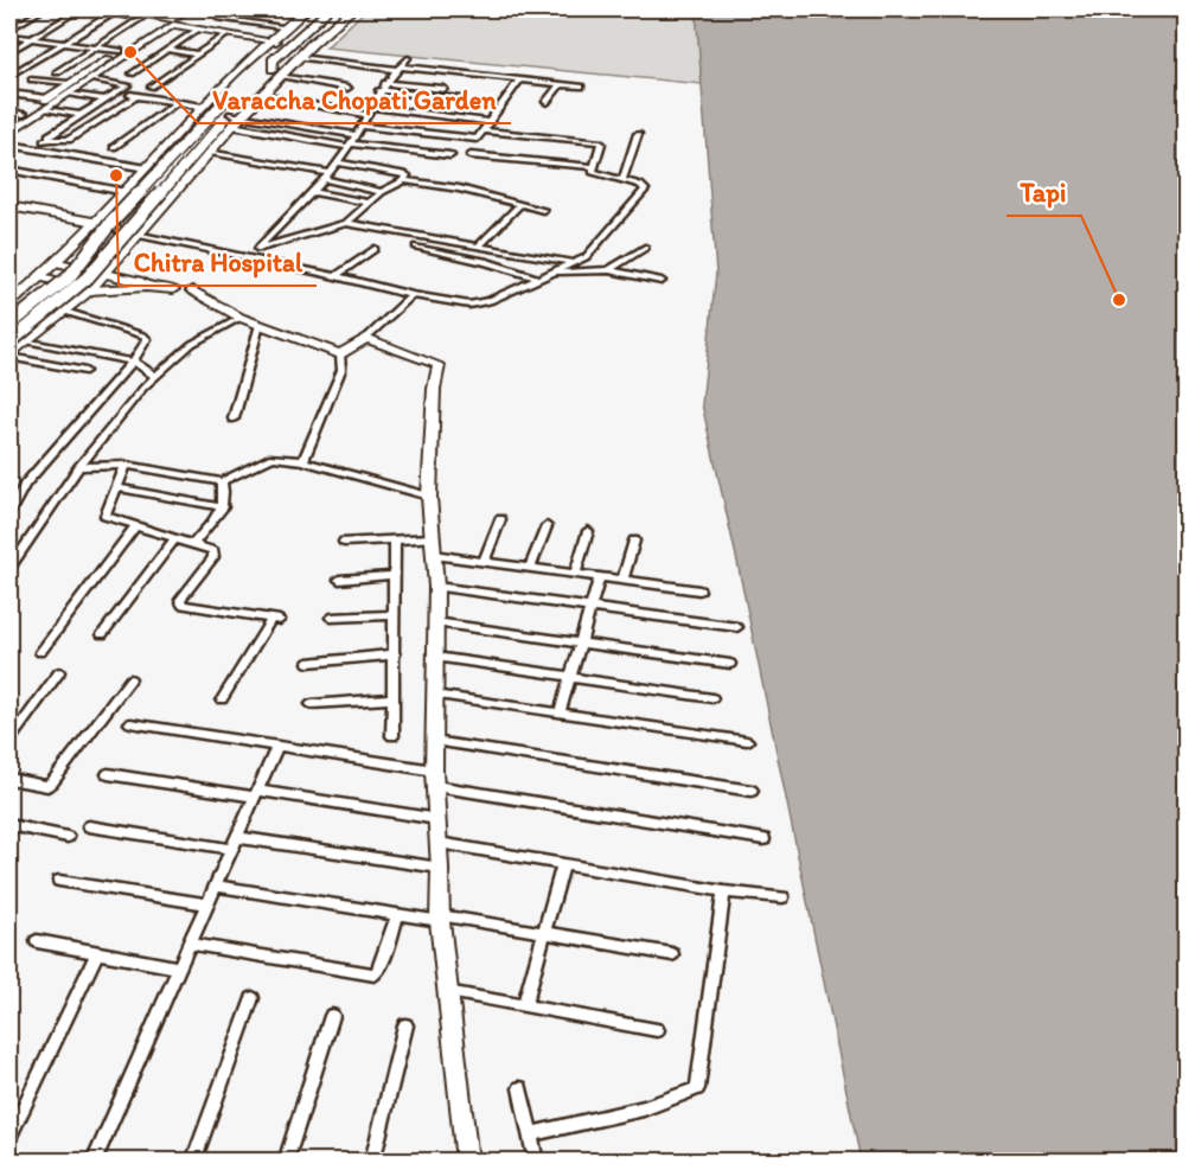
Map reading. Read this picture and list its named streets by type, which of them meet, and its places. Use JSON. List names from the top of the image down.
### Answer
{
  "places": ["Varaccha Chopati Garden", "Chitra Hospital", "Tapi"]
}
